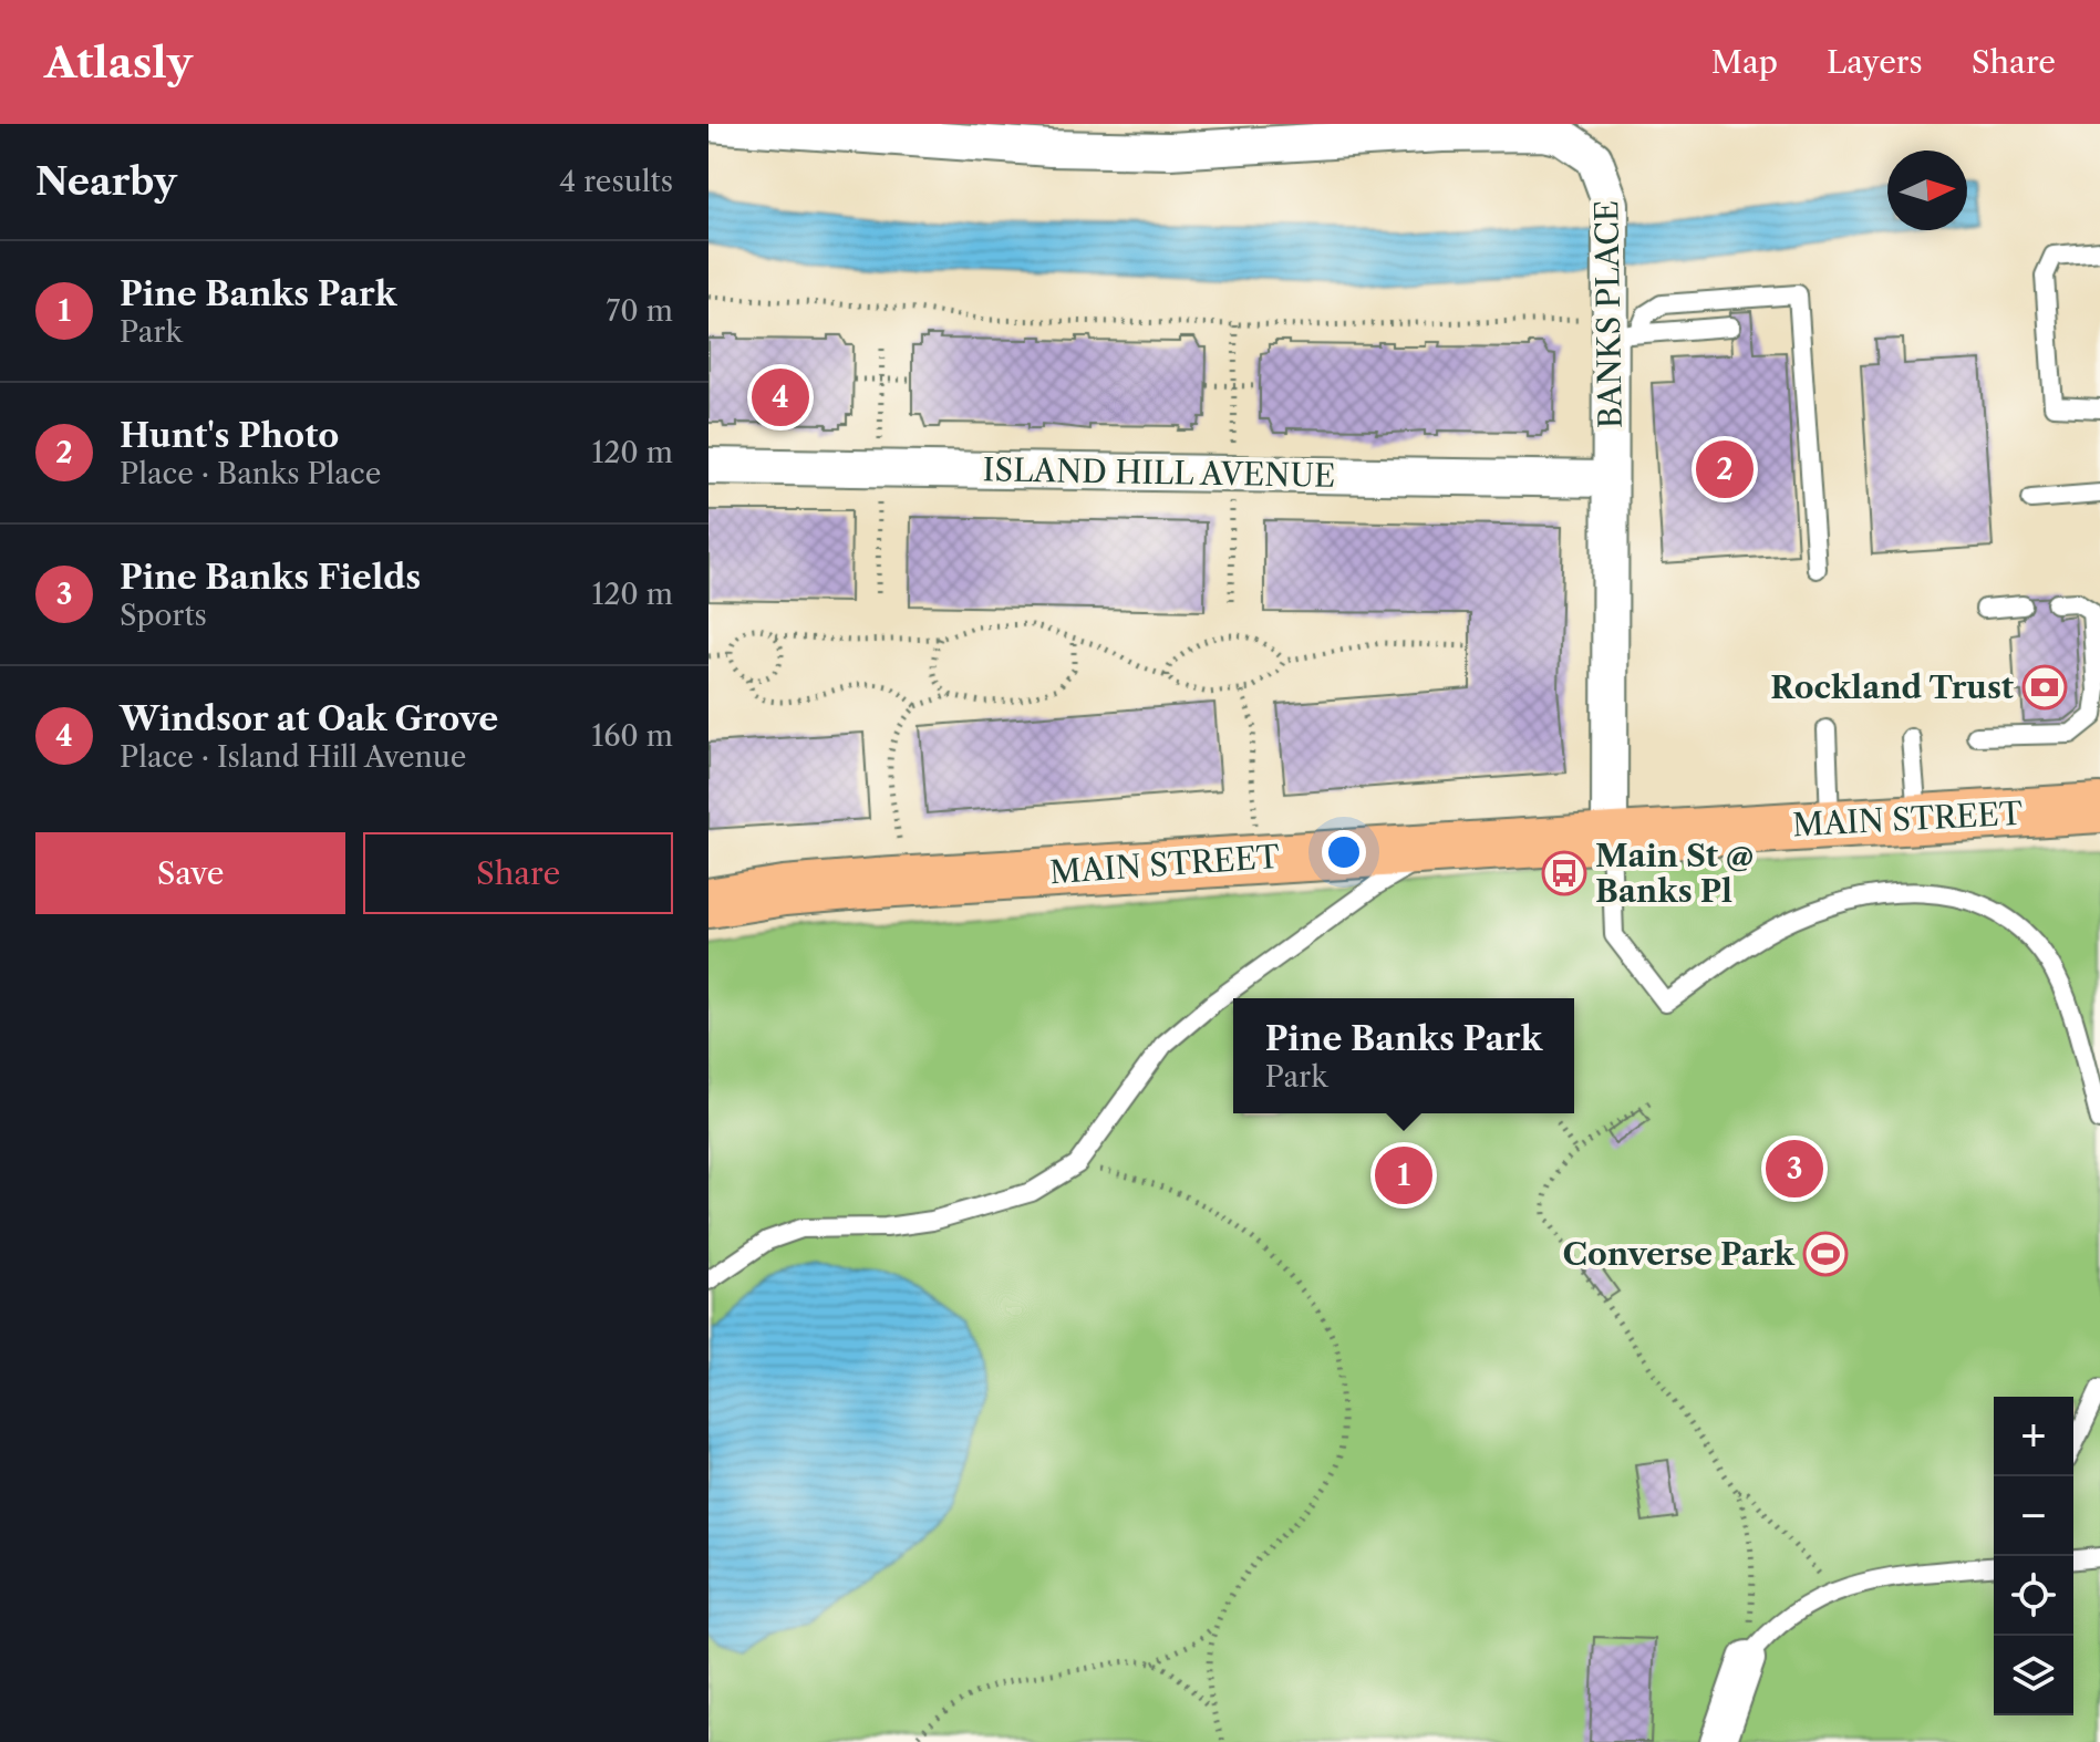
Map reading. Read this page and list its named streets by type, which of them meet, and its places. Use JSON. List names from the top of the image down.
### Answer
{
  "streets": {
    "main road": ["MAIN STREET"],
    "street": ["BANKS PLACE", "ISLAND HILL AVENUE"]
  },
  "crossings": [
    ["BANKS PLACE", "ISLAND HILL AVENUE"],
    ["BANKS PLACE", "MAIN STREET"]
  ],
  "places": {
    "bank": ["Rockland Trust"],
    "bus stop": ["Main St @ Banks Pl"],
    "sports": ["Converse Park"]
  },
  "north": "right",
  "page": {
    "header": "Atlasly",
    "nav": ["Map", "Layers", "Share"],
    "heading": ["Nearby", "4 results"],
    "list": [
      {
        "mark": "1",
        "name": "Pine Banks Park",
        "note": "Park",
        "value": "70 m"
      },
      {
        "mark": "2",
        "name": "Hunt's Photo",
        "note": "Place · Banks Place",
        "value": "120 m"
      },
      {
        "mark": "3",
        "name": "Pine Banks Fields",
        "note": "Sports",
        "value": "120 m"
      },
      {
        "mark": "4",
        "name": "Windsor at Oak Grove",
        "note": "Place · Island Hill Avenue",
        "value": "160 m"
      }
    ],
    "pins": [
      "4",
      "2",
      "3",
      "1"
    ],
    "buttons": ["Save", "Share"],
    "popup": ["Pine Banks Park", "Park"],
    "map_buttons": ["+", "−"]
  }
}
